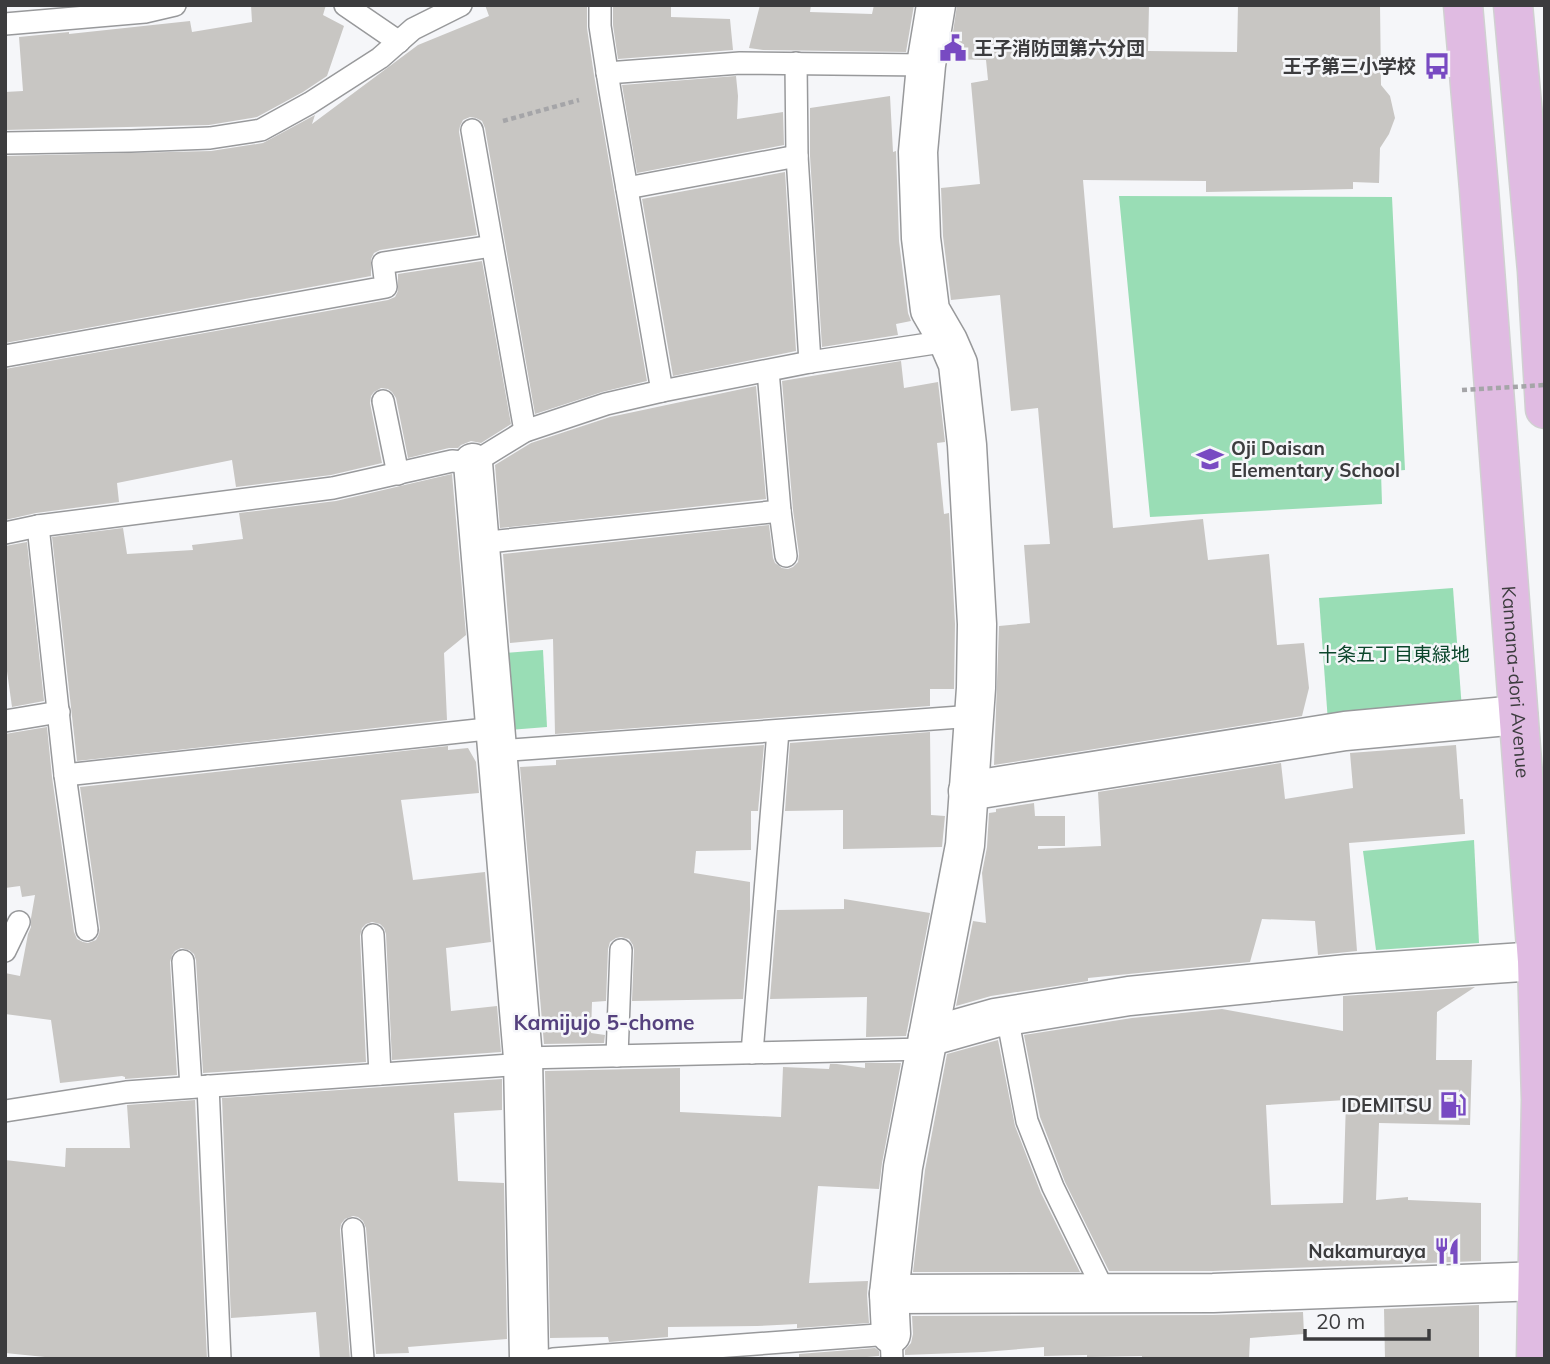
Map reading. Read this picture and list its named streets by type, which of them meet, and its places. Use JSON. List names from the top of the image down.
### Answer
{
  "streets": {
    "main road": ["Kannana-dori Avenue"]
  },
  "districts": ["Kamijujo 5-chome"],
  "parks": ["十条五丁目東緑地"],
  "places": {
    "public building": ["王子消防団第六分団"],
    "bus stop": ["王子第三小学校"],
    "school or university": ["Oji Daisan Elementary School"],
    "fuel station": ["IDEMITSU"],
    "restaurant": ["Nakamuraya"]
  },
  "scale_bar": "20 m"
}
